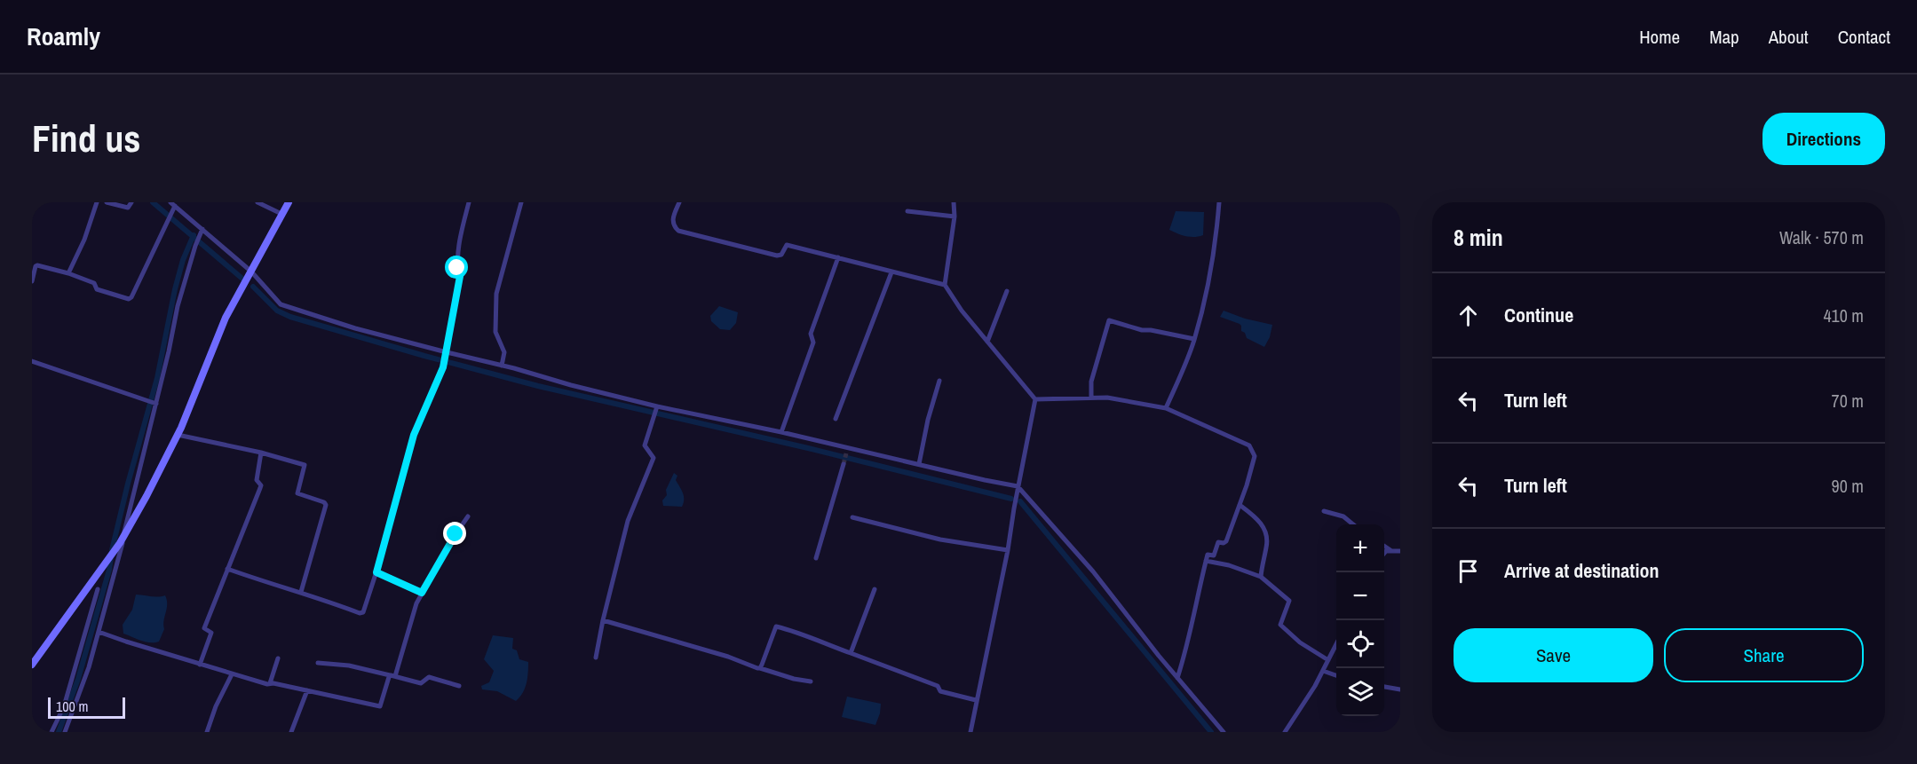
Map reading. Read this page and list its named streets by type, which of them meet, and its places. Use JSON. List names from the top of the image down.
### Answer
{
  "scale_bar": "100 m",
  "page": {
    "header": "Roamly",
    "nav": [
      "Home",
      "Map",
      "About",
      "Contact"
    ],
    "buttons": [
      "Directions",
      ["Save", "Share"]
    ],
    "title": "Find us",
    "heading": ["8 min", "Walk · 570 m"],
    "list": [
      ["Continue", "410 m"],
      ["Turn left", "70 m"],
      ["Turn left", "90 m"],
      "Arrive at destination"
    ],
    "map_buttons": ["+", "−"],
    "scale": "100 m"
  }
}
